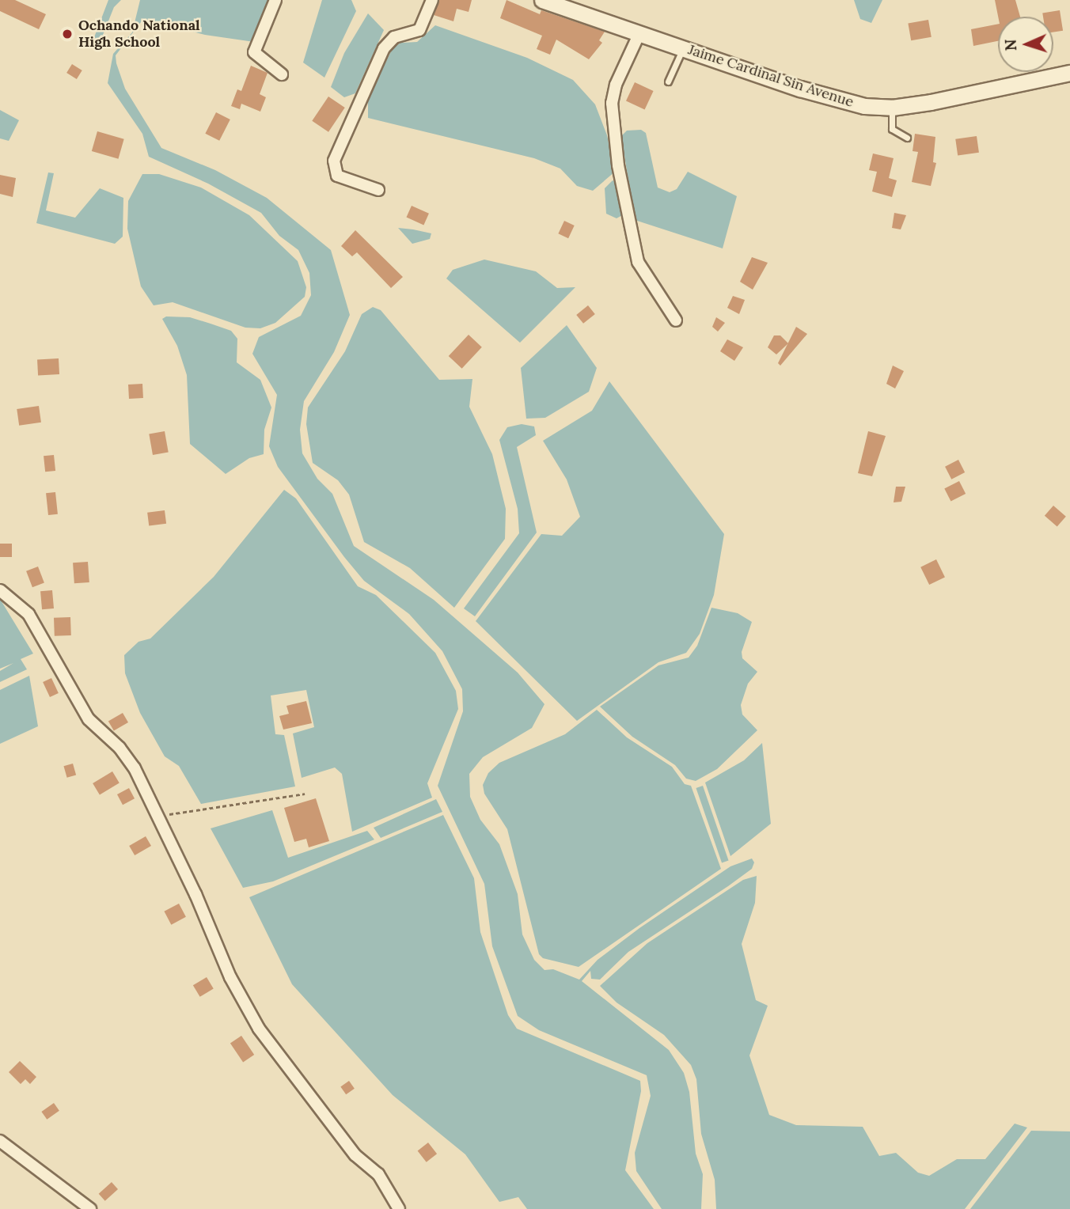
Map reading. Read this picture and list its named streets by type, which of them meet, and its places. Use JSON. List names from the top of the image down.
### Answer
{
  "streets": {
    "street": ["Jaime Cardinal Sin Avenue"]
  },
  "places": ["Ochando National High School"],
  "north": "left"
}
